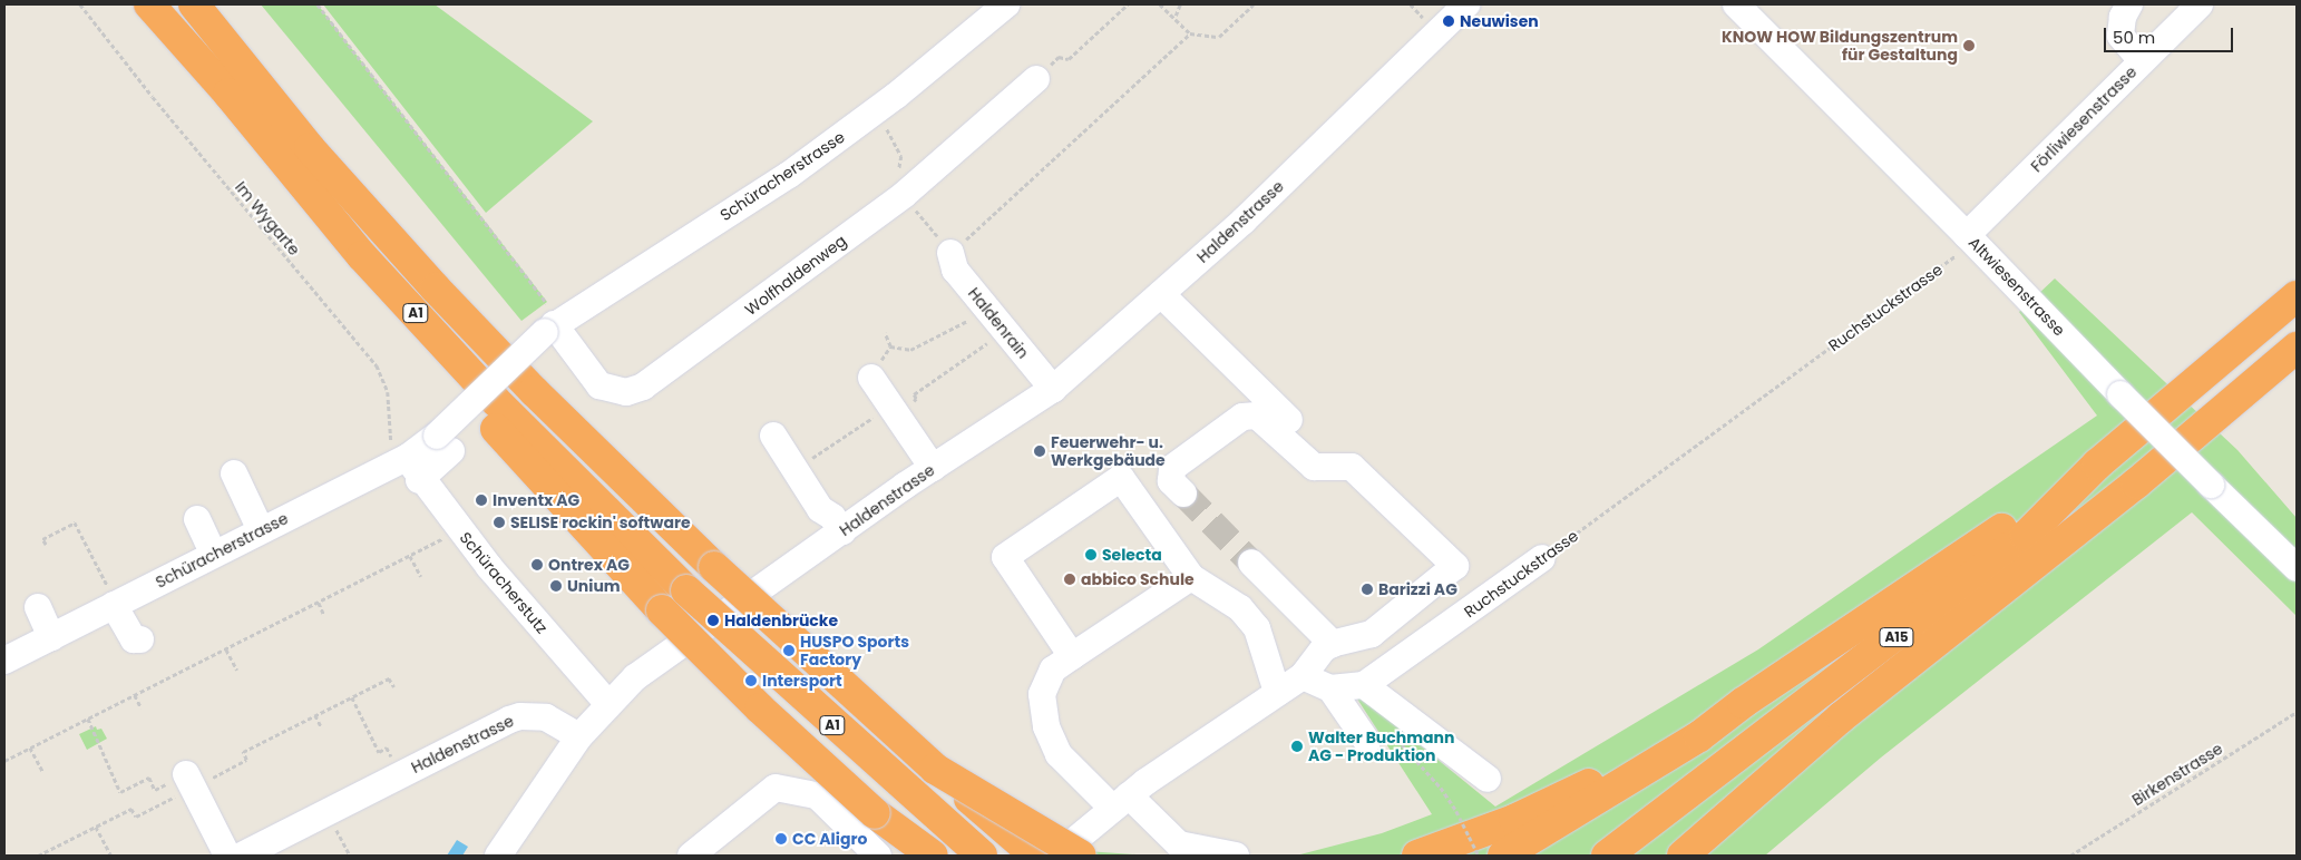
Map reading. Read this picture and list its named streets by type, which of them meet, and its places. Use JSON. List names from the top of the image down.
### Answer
{
  "streets": {
    "highway": ["A1", "A15"],
    "street": [
      "Förliwiesenstrasse",
      "Schüracherstrasse",
      "Haldenstrasse",
      "Wolfhaldenweg",
      "Altwiesenstrasse",
      "Ruchstuckstrasse",
      "Haldenrain",
      "Schüracherstutz"
    ],
    "path": ["Im Wygarte", "Birkenstrasse"]
  },
  "crossings": [
    ["Förliwiesenstrasse", "Altwiesenstrasse"],
    ["Förliwiesenstrasse", "Ruchstuckstrasse"],
    ["Schüracherstrasse", "Im Wygarte"],
    ["Schüracherstrasse", "Wolfhaldenweg"],
    ["Schüracherstrasse", "Schüracherstutz"],
    ["Im Wygarte", "Schüracherstutz"],
    ["Haldenstrasse", "Haldenrain"],
    ["Haldenstrasse", "Schüracherstutz"],
    ["Altwiesenstrasse", "Ruchstuckstrasse"]
  ],
  "places": [
    "Neuwisen",
    "KNOW HOW Bildungszentrum für Gestaltung",
    "Feuerwehr- u. Werkgebäude",
    "Inventx AG",
    "SELISE rockin' software",
    "Selecta",
    "Ontrex AG",
    "abbico Schule",
    "Unium",
    "Barizzi AG",
    "Haldenbrücke",
    "HUSPO Sports Factory",
    "Intersport",
    "Walter Buchmann AG - Produktion",
    "CC Aligro"
  ],
  "scale_bar": "50 m"
}
